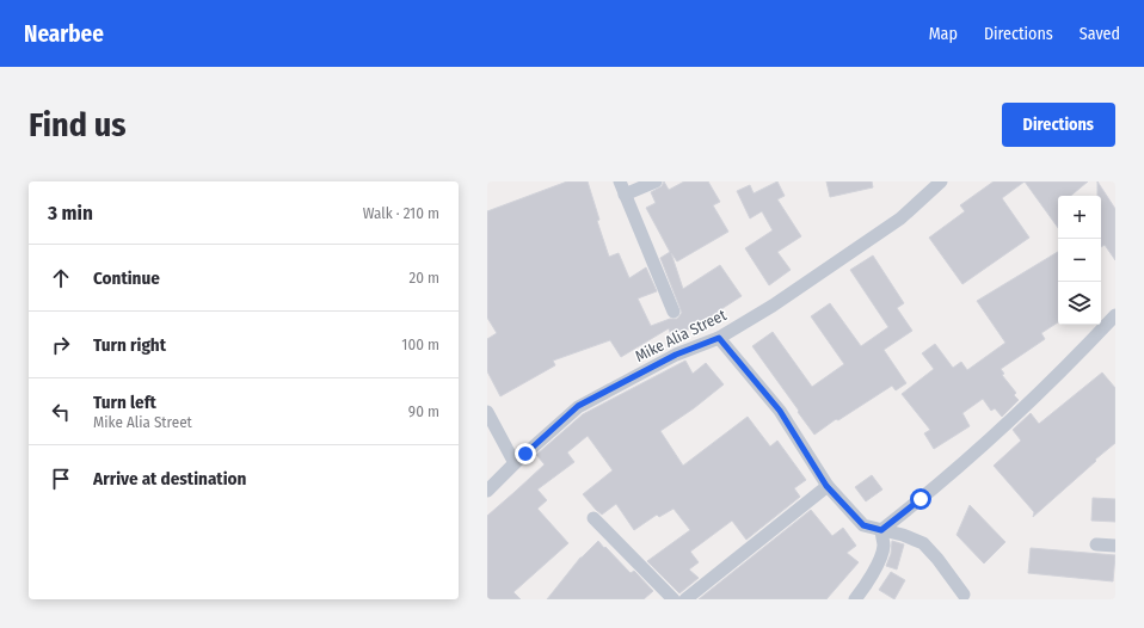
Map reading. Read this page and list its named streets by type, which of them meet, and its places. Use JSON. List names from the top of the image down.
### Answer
{
  "streets": {
    "street": ["Mike Alia Street"]
  },
  "page": {
    "header": "Nearbee",
    "nav": ["Map", "Directions", "Saved"],
    "buttons": "Directions",
    "title": "Find us",
    "heading": ["3 min", "Walk · 210 m"],
    "map_buttons": ["+", "−"],
    "list": [
      ["Continue", "20 m"],
      ["Turn right", "100 m"],
      ["Turn left", "Mike Alia Street", "90 m"],
      "Arrive at destination"
    ]
  }
}
